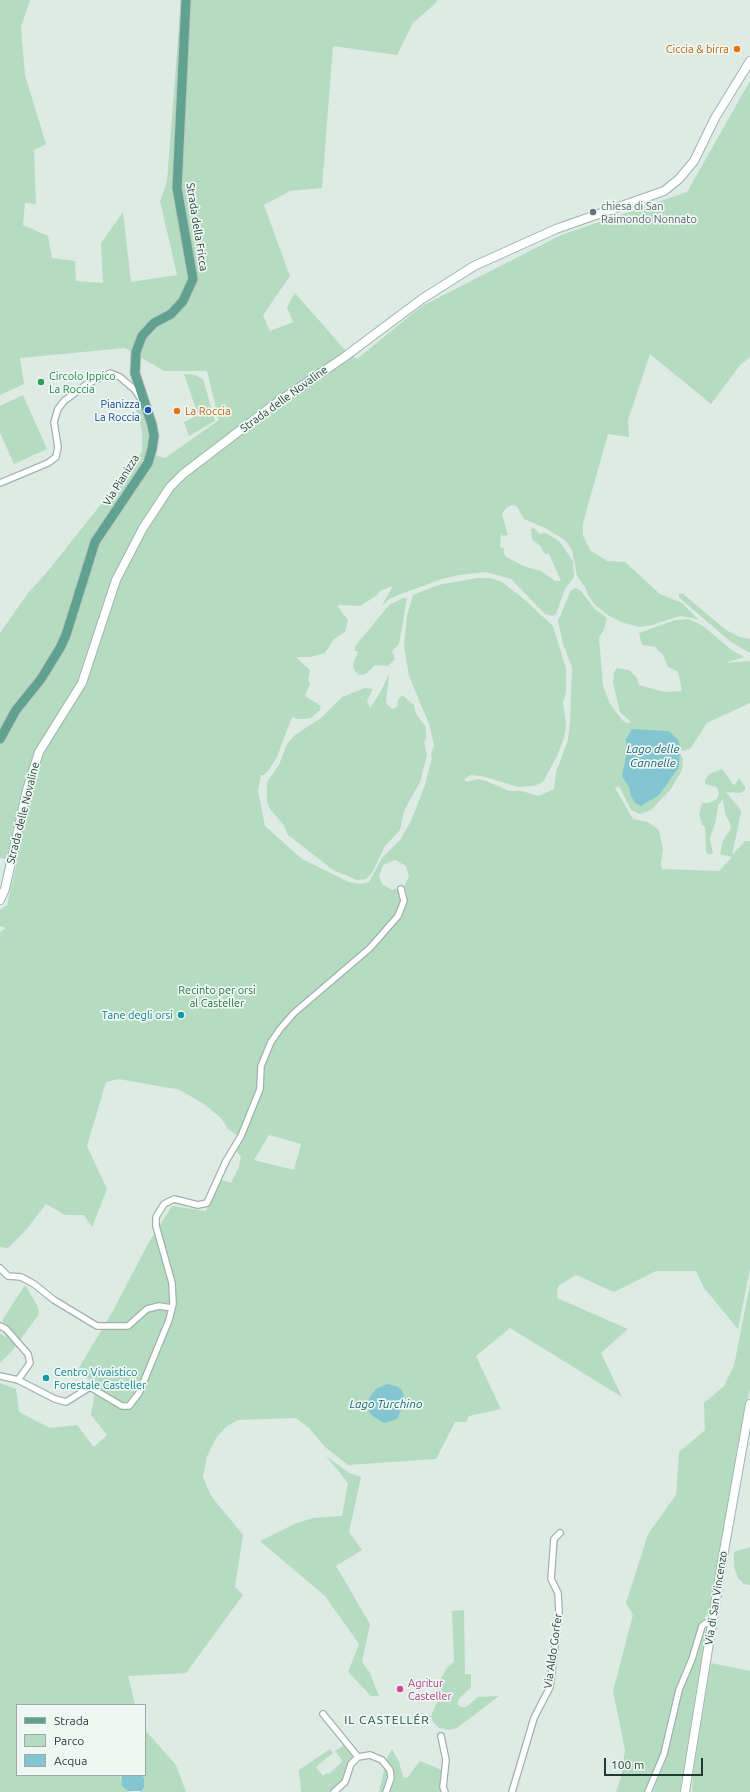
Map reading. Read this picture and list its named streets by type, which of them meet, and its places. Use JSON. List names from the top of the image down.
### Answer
{
  "streets": {
    "main road": ["Strada della Fricca", "Via Pianizza"],
    "street": ["Strada delle Novaline", "Via di San Vincenzo", "Via Aldo Gorfer"]
  },
  "crossings": [
    ["Strada della Fricca", "Via Pianizza"]
  ],
  "districts": ["IL CASTELLÉR"],
  "water": ["Lago delle Cannelle", "Lago Turchino"],
  "parks": ["Recinto per orsi al Casteller"],
  "places": [
    "Ciccia & birra",
    "chiesa di San Raimondo Nonnato",
    "Circolo Ippico La Roccia",
    "Pianizza La Roccia",
    "La Roccia",
    "Tane degli orsi",
    "Centro Vivaistico Forestale Casteller",
    "Agritur Casteller"
  ],
  "legend": ["Strada", "Parco", "Acqua"],
  "scale_bar": "100 m"
}
